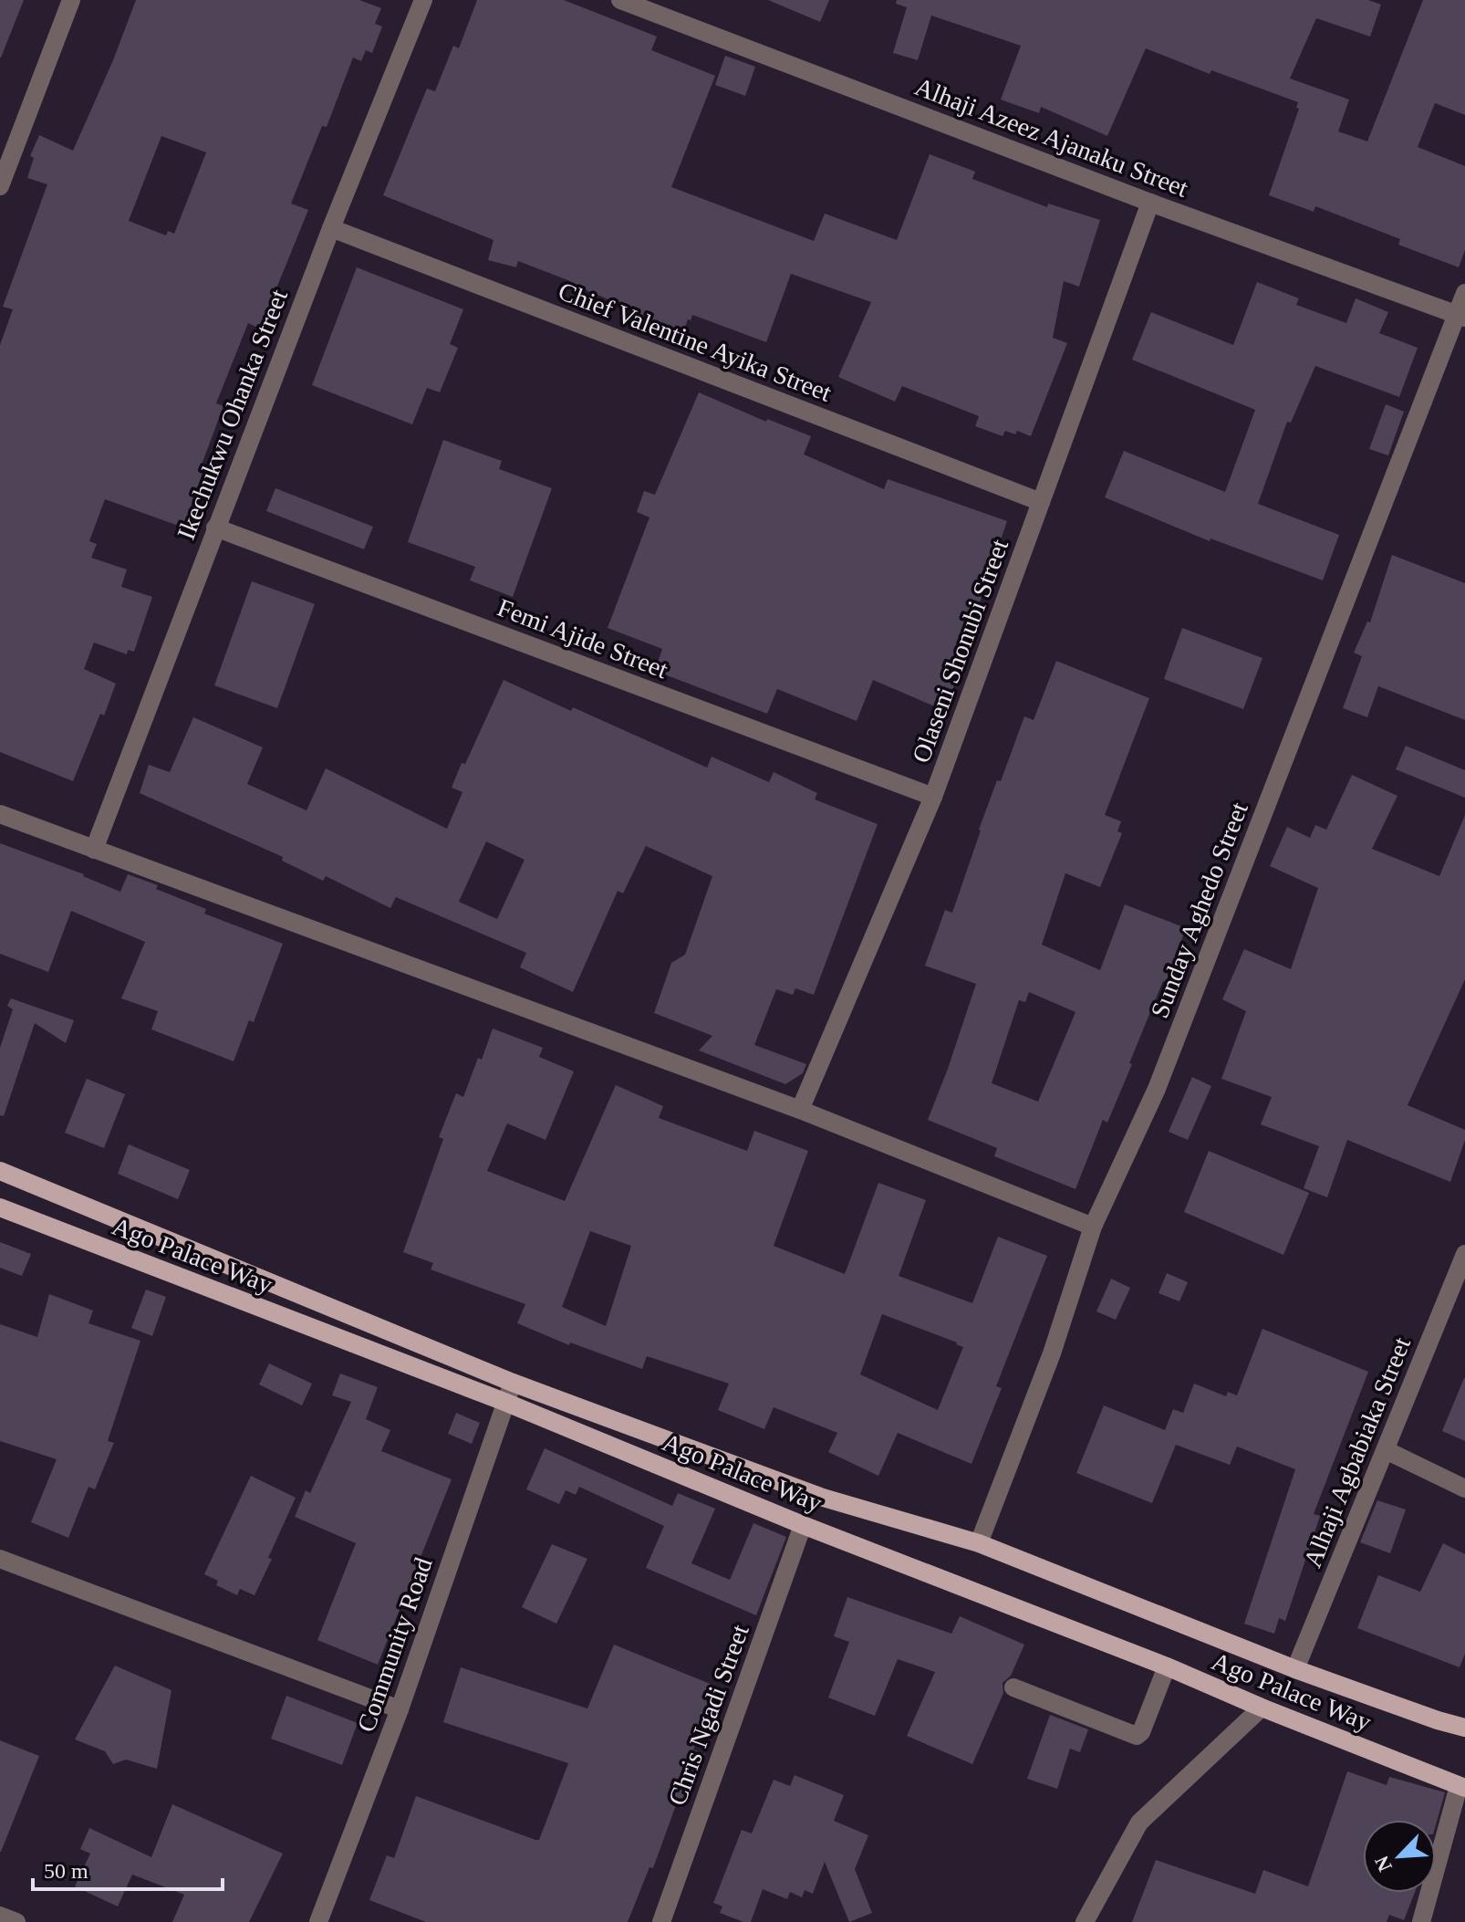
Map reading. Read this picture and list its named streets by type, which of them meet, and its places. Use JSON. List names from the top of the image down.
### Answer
{
  "streets": {
    "main road": ["Ago Palace Way"],
    "street": [
      "Alhaji Azeez Ajanaku Street",
      "Chief Valentine Ayika Street",
      "Ikechukwu Ohanka Street",
      "Femi Ajide Street",
      "Olaseni Shonubi Street",
      "Sunday Aghedo Street",
      "Alhaji Agbabiaka Street",
      "Community Road",
      "Chris Ngadi Street"
    ]
  },
  "crossings": [
    ["Alhaji Azeez Ajanaku Street", "Olaseni Shonubi Street"],
    ["Alhaji Azeez Ajanaku Street", "Sunday Aghedo Street"],
    ["Chief Valentine Ayika Street", "Ikechukwu Ohanka Street"],
    ["Chief Valentine Ayika Street", "Olaseni Shonubi Street"],
    ["Ikechukwu Ohanka Street", "Femi Ajide Street"],
    ["Femi Ajide Street", "Olaseni Shonubi Street"],
    ["Sunday Aghedo Street", "Ago Palace Way"],
    ["Ago Palace Way", "Alhaji Agbabiaka Street"],
    ["Ago Palace Way", "Community Road"],
    ["Ago Palace Way", "Chris Ngadi Street"]
  ],
  "scale_bar": "50 m",
  "north": "bottom left"
}
